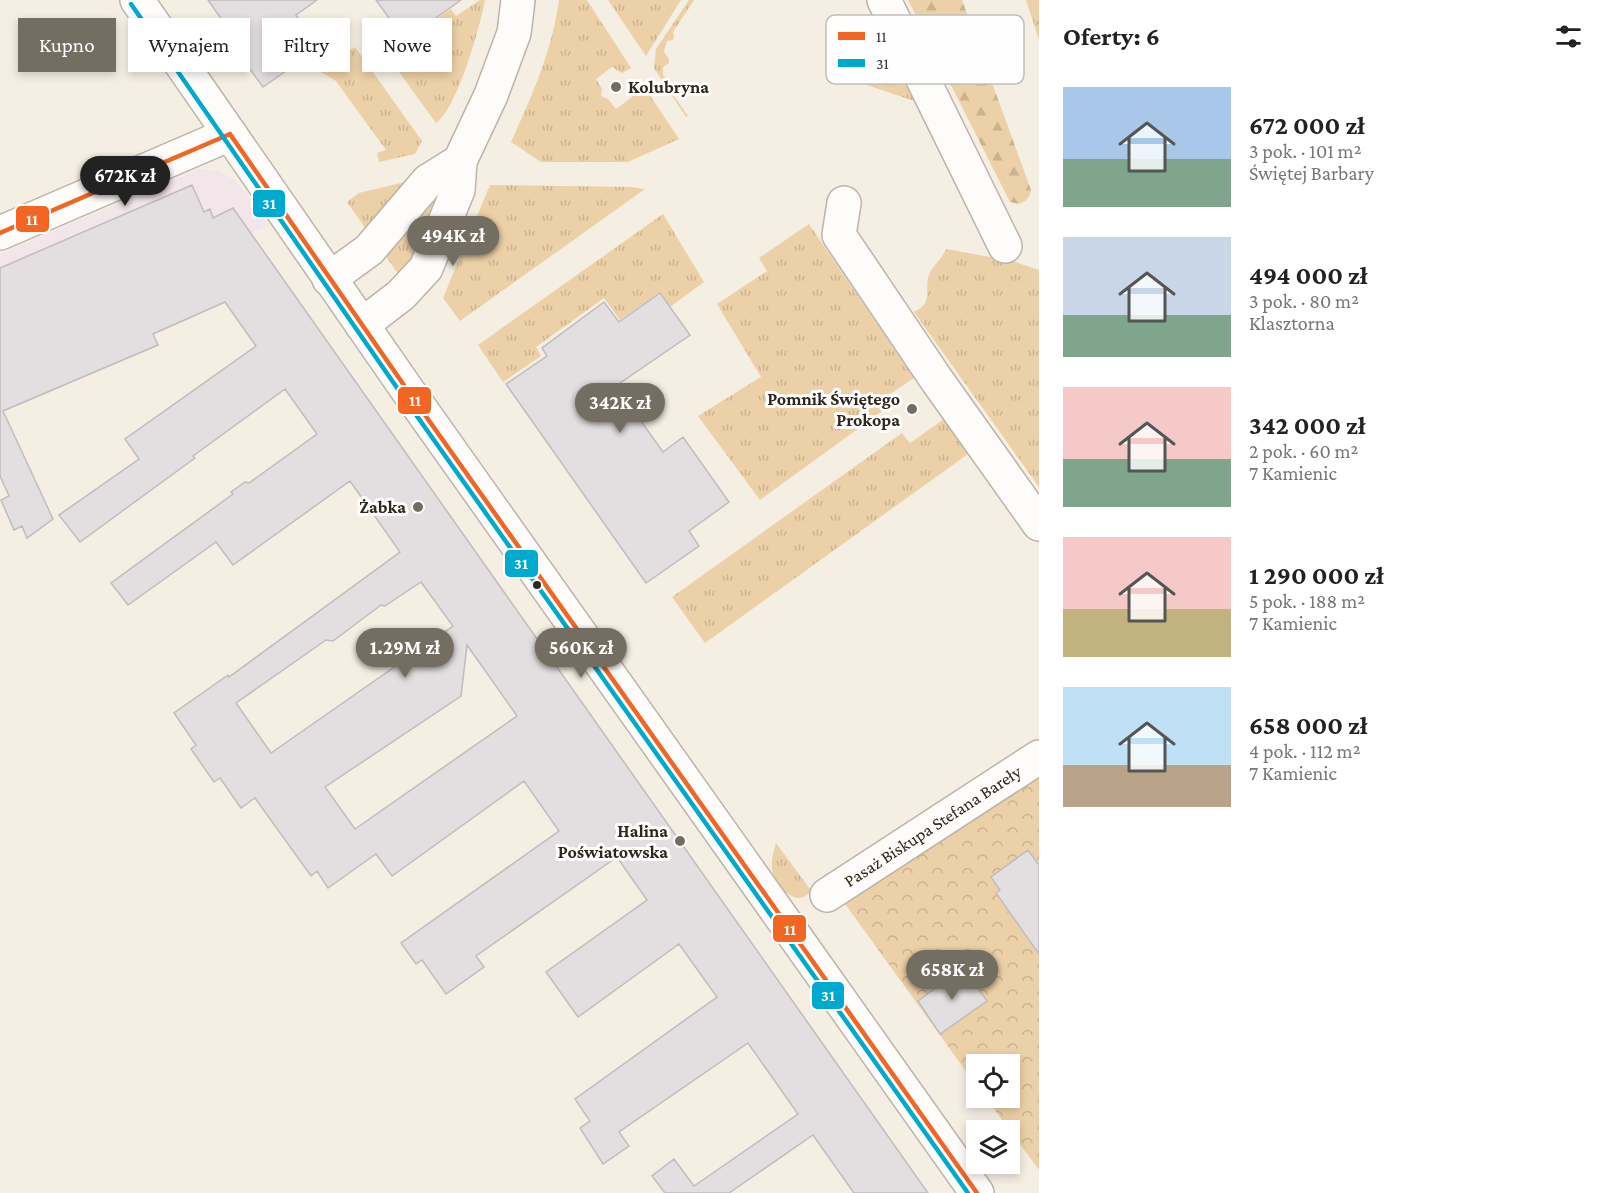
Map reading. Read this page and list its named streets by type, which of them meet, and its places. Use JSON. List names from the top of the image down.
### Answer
{
  "streets": {
    "street": ["Pasaż Biskupa Stefana Bareły"]
  },
  "places": [
    "Kolubryna",
    "Pomnik Świętego Prokopa",
    "Żabka",
    "Halina Poświatowska"
  ],
  "lines": ["transit line 31", "transit line 11"],
  "legend": ["11", "31"],
  "page": {
    "heading": "Oferty: 6",
    "chip": [
      "Kupno",
      "Wynajem",
      "Filtry",
      "Nowe"
    ],
    "list": [
      {
        "name": "672 000 zł",
        "note": "3 pok. · 101 m² · Świętej Barbary"
      },
      {
        "name": "494 000 zł",
        "note": "3 pok. · 80 m² · Klasztorna"
      },
      {
        "name": "342 000 zł",
        "note": "2 pok. · 60 m² · 7 Kamienic"
      },
      {
        "name": "1 290 000 zł",
        "note": "5 pok. · 188 m² · 7 Kamienic"
      },
      {
        "name": "658 000 zł",
        "note": "4 pok. · 112 m² · 7 Kamienic"
      }
    ],
    "price": [
      "672K zł",
      "494K zł",
      "342K zł",
      "1.29M zł",
      "560K zł",
      "658K zł"
    ]
  }
}
